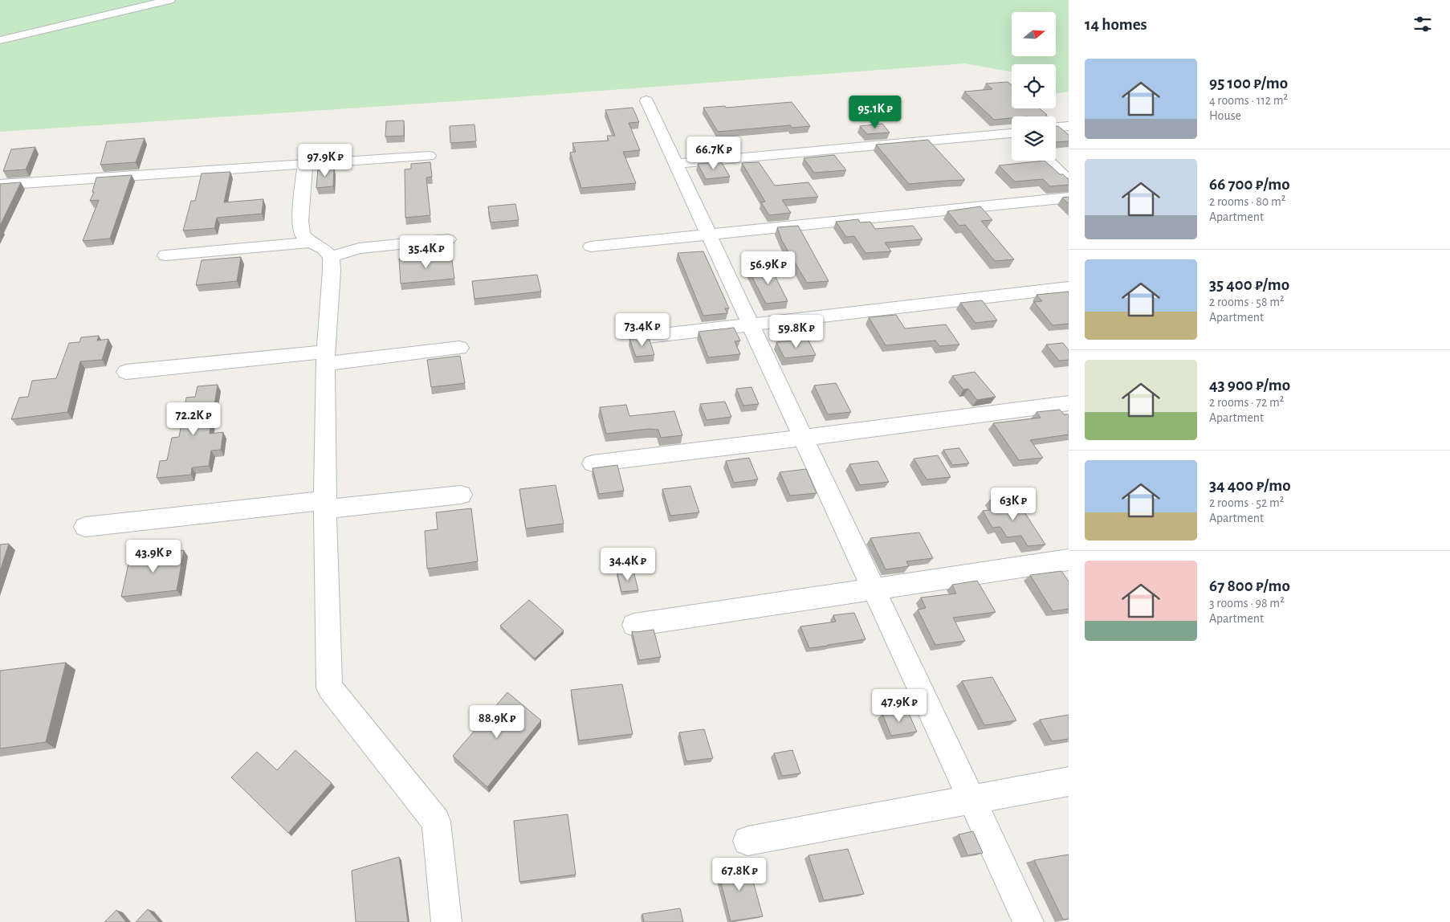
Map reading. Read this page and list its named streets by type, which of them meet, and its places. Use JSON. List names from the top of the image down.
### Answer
{
  "north": "right",
  "page": {
    "heading": "14 homes",
    "list": [
      {
        "name": "95 100 ₽/mo",
        "note": "4 rooms · 112 m² · House"
      },
      {
        "name": "66 700 ₽/mo",
        "note": "2 rooms · 80 m² · Apartment"
      },
      {
        "name": "35 400 ₽/mo",
        "note": "2 rooms · 58 m² · Apartment"
      },
      {
        "name": "43 900 ₽/mo",
        "note": "2 rooms · 72 m² · Apartment"
      },
      {
        "name": "34 400 ₽/mo",
        "note": "2 rooms · 52 m² · Apartment"
      },
      {
        "name": "67 800 ₽/mo",
        "note": "3 rooms · 98 m² · Apartment"
      }
    ],
    "price": [
      "95.1K ₽",
      "66.7K ₽",
      "97.9K ₽",
      "35.4K ₽",
      "56.9K ₽",
      "73.4K ₽",
      "59.8K ₽",
      "72.2K ₽",
      "63K ₽",
      "43.9K ₽",
      "34.4K ₽",
      "47.9K ₽",
      "88.9K ₽",
      "67.8K ₽"
    ]
  }
}
